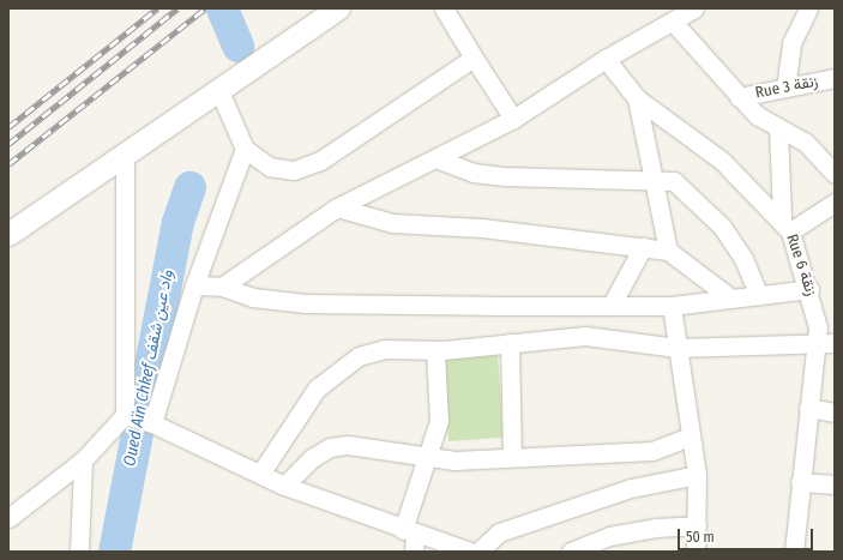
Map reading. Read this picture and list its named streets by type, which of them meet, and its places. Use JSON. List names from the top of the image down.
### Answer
{
  "streets": {
    "street": ["Rue 3 زنقة", "Rue 6 زنقة"]
  },
  "water": ["Oued Aïn Chkef واد عين شقف"],
  "scale_bar": "50 m"
}
